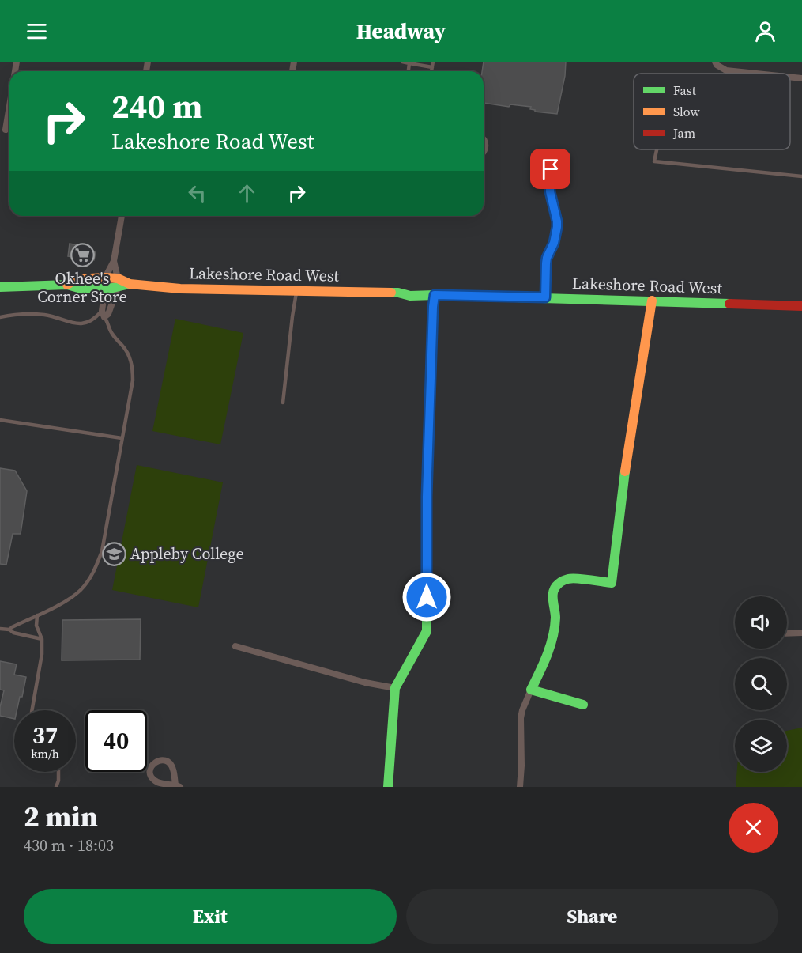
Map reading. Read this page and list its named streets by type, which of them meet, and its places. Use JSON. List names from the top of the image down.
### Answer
{
  "streets": {
    "street": ["Lakeshore Road West"]
  },
  "places": {
    "supermarket": ["Okhee's Corner Store"],
    "school or university": ["Appleby College"]
  },
  "legend": ["Fast", "Slow", "Jam"],
  "page": {
    "header": "Headway",
    "turn": ["240 m", "Lakeshore Road West"],
    "speed": "37 km/h",
    "limit": "40",
    "heading": ["2 min", "430 m · 18:03"],
    "buttons": ["Exit", "Share"]
  }
}
